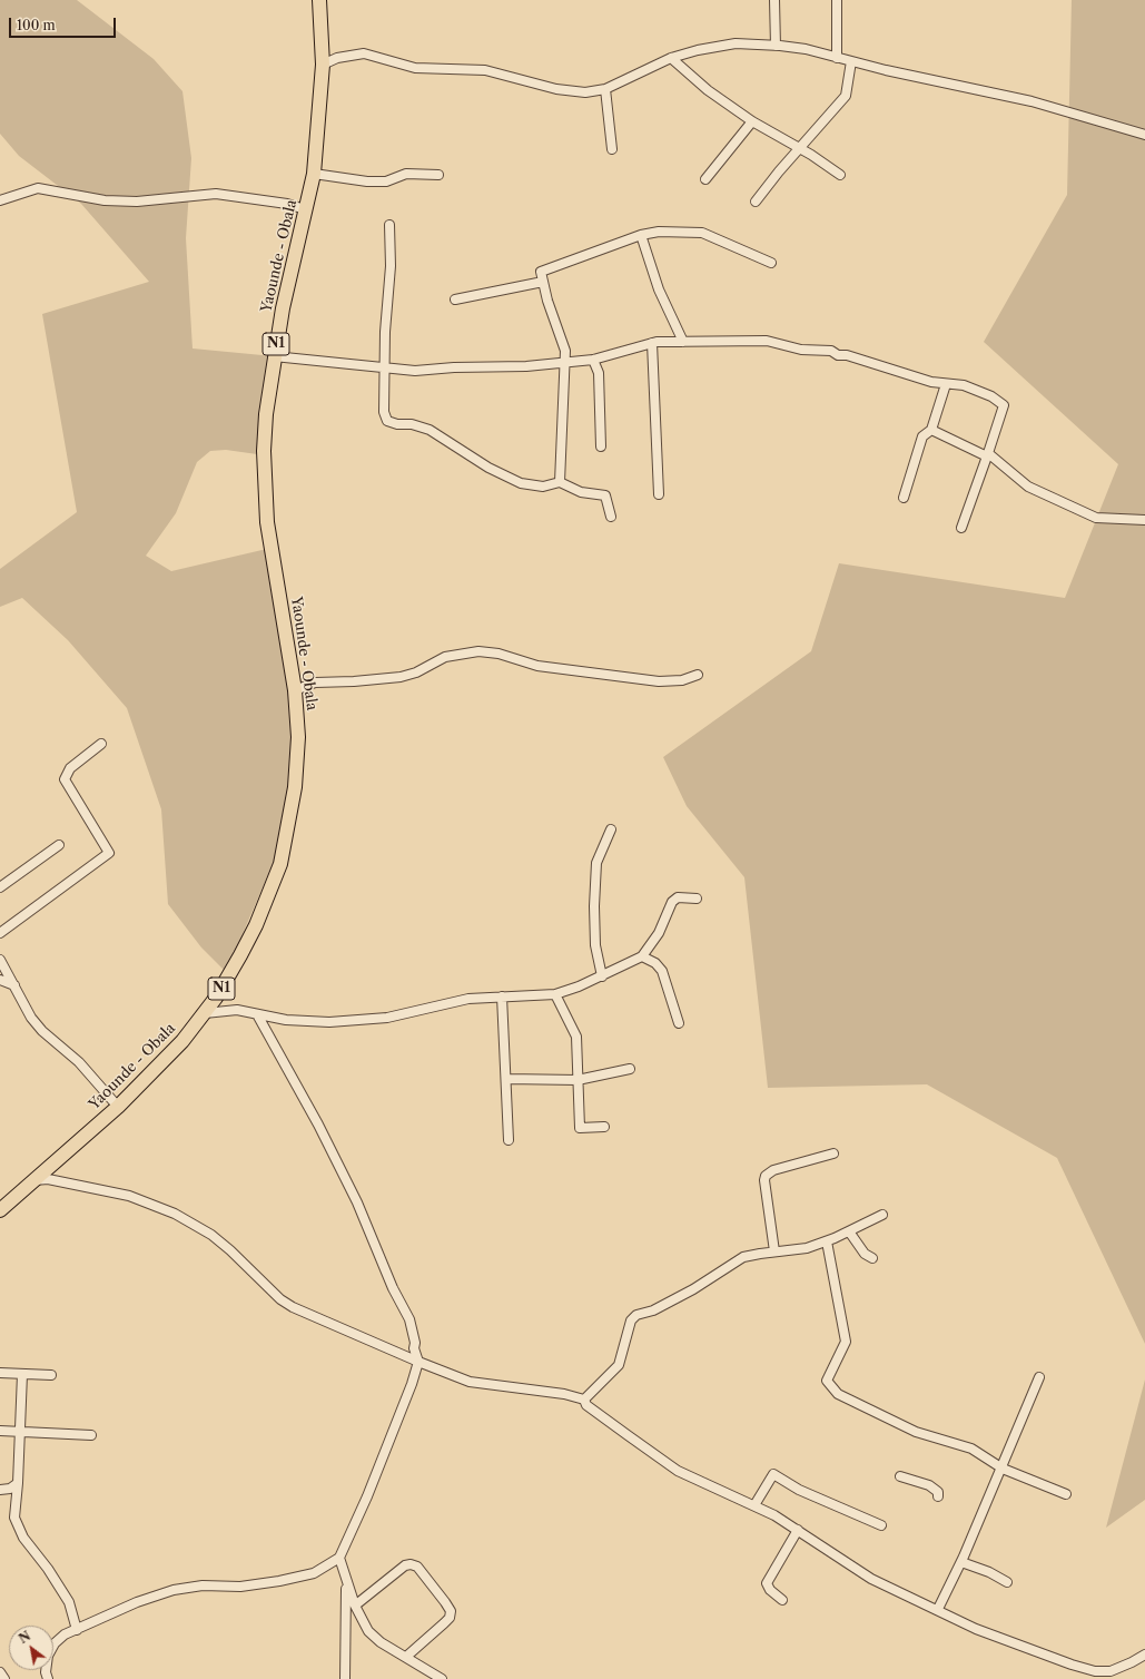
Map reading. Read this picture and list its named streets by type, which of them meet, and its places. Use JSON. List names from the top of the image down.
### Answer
{
  "streets": {
    "highway": ["Yaounde - Obala", "N1"]
  },
  "scale_bar": "100 m",
  "north": "top left"
}
